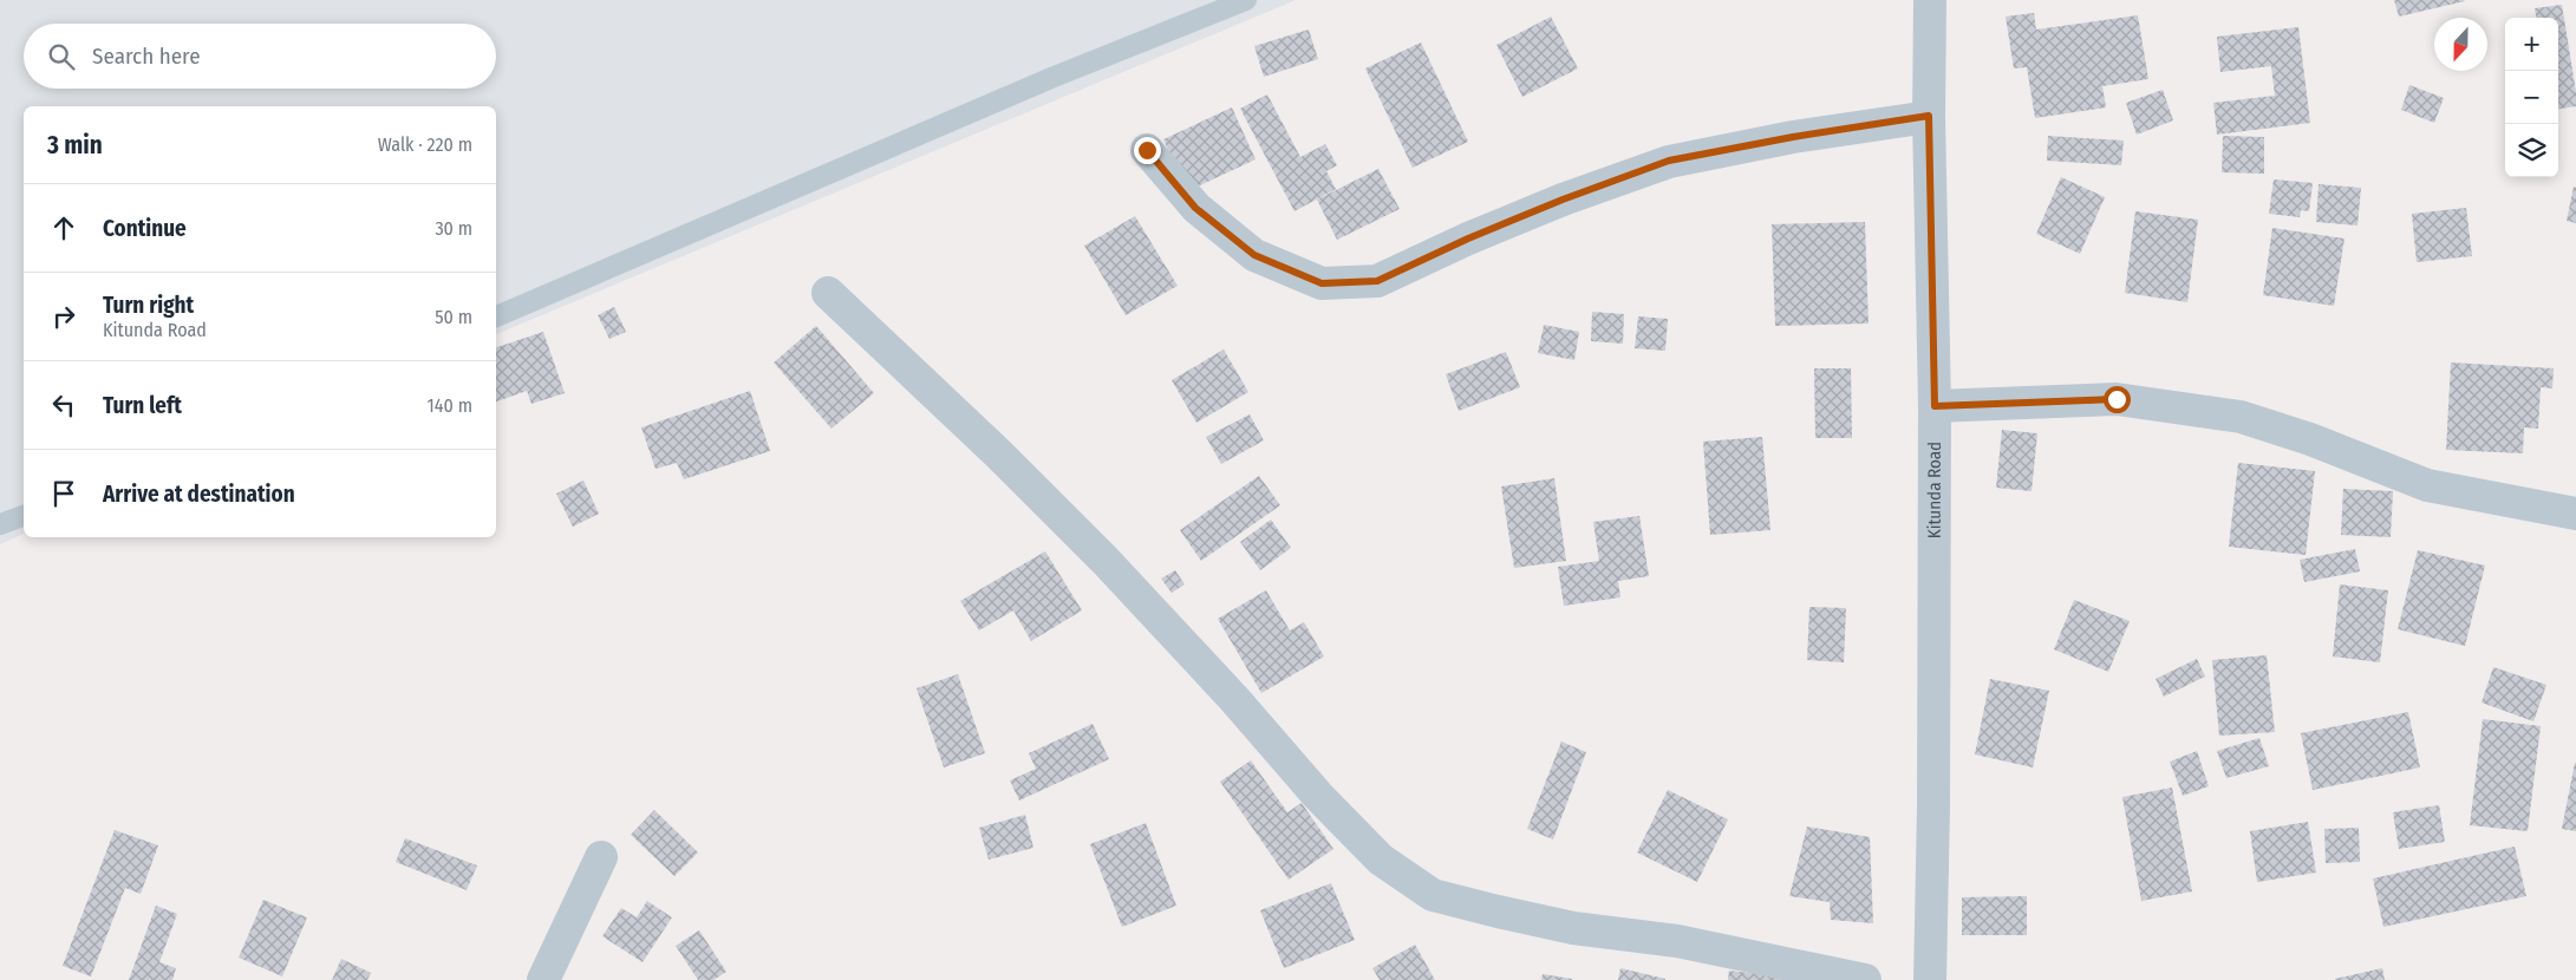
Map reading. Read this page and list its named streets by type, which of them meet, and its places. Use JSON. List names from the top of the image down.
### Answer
{
  "streets": {
    "street": ["Kitunda Road"]
  },
  "north": "bottom",
  "page": {
    "map_buttons": ["+", "−"],
    "search": "Search here",
    "heading": ["3 min", "Walk · 220 m"],
    "list": [
      ["Continue", "30 m"],
      ["Turn right", "Kitunda Road", "50 m"],
      ["Turn left", "140 m"],
      "Arrive at destination"
    ]
  }
}
